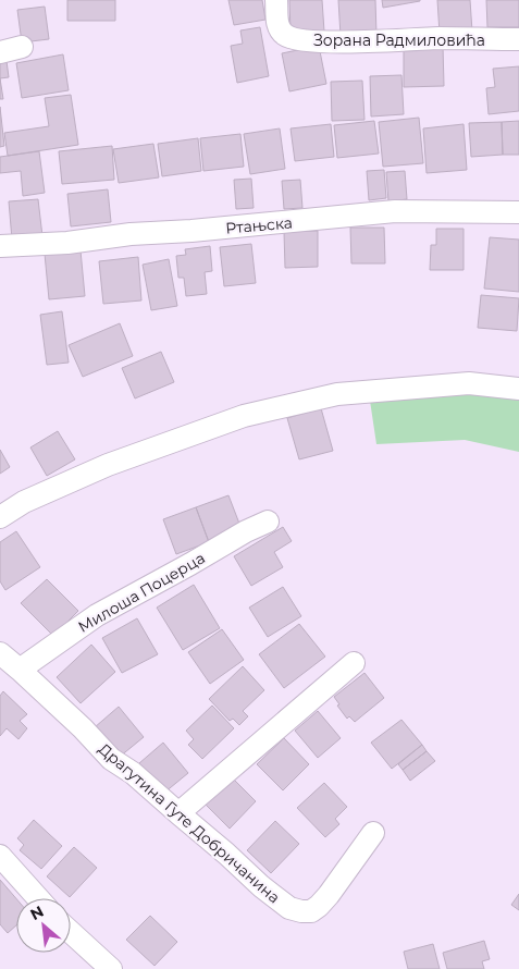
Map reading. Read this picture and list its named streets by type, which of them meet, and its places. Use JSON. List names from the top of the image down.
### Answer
{
  "streets": {
    "street": [
      "Зорана Радмиловића",
      "Ртањска",
      "Милоша Поцерца",
      "Драгутина Гуте Добричанина"
    ]
  },
  "crossings": [
    ["Милоша Поцерца", "Драгутина Гуте Добричанина"]
  ],
  "north": "top left"
}
